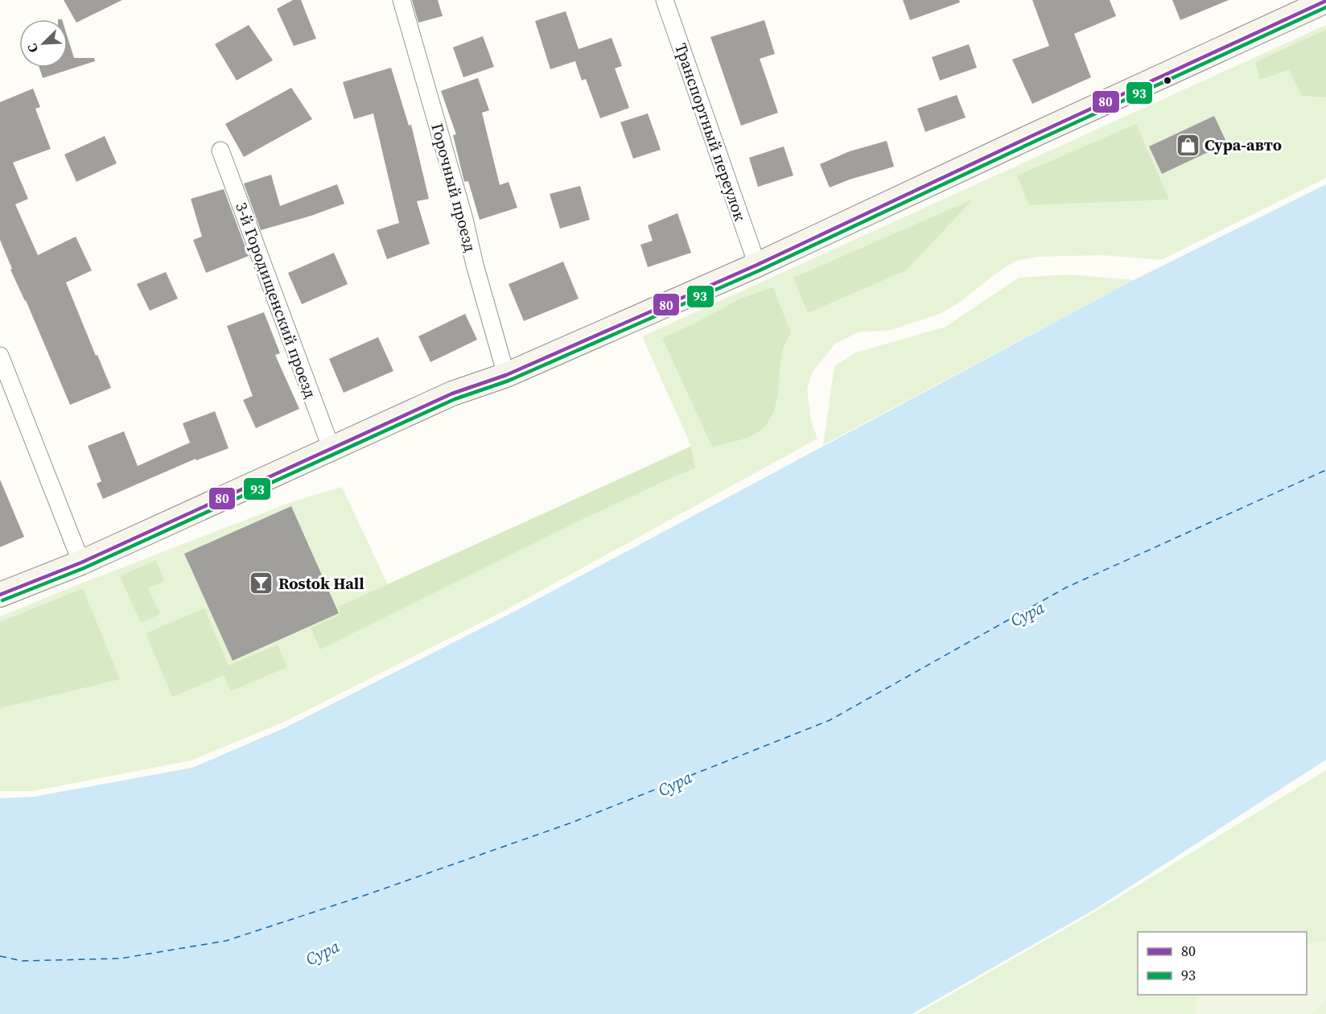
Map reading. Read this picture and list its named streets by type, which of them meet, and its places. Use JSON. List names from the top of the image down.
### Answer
{
  "streets": {
    "street": ["Транспортный переулок", "Горочный проезд", "3-й Городищенский проезд"]
  },
  "water": ["Сура"],
  "places": {
    "shop": ["Сура-авто"],
    "bar": ["Rostok Hall"]
  },
  "lines": ["transit line 80", "transit line 93"],
  "legend": ["80", "93"],
  "north": "bottom left"
}
